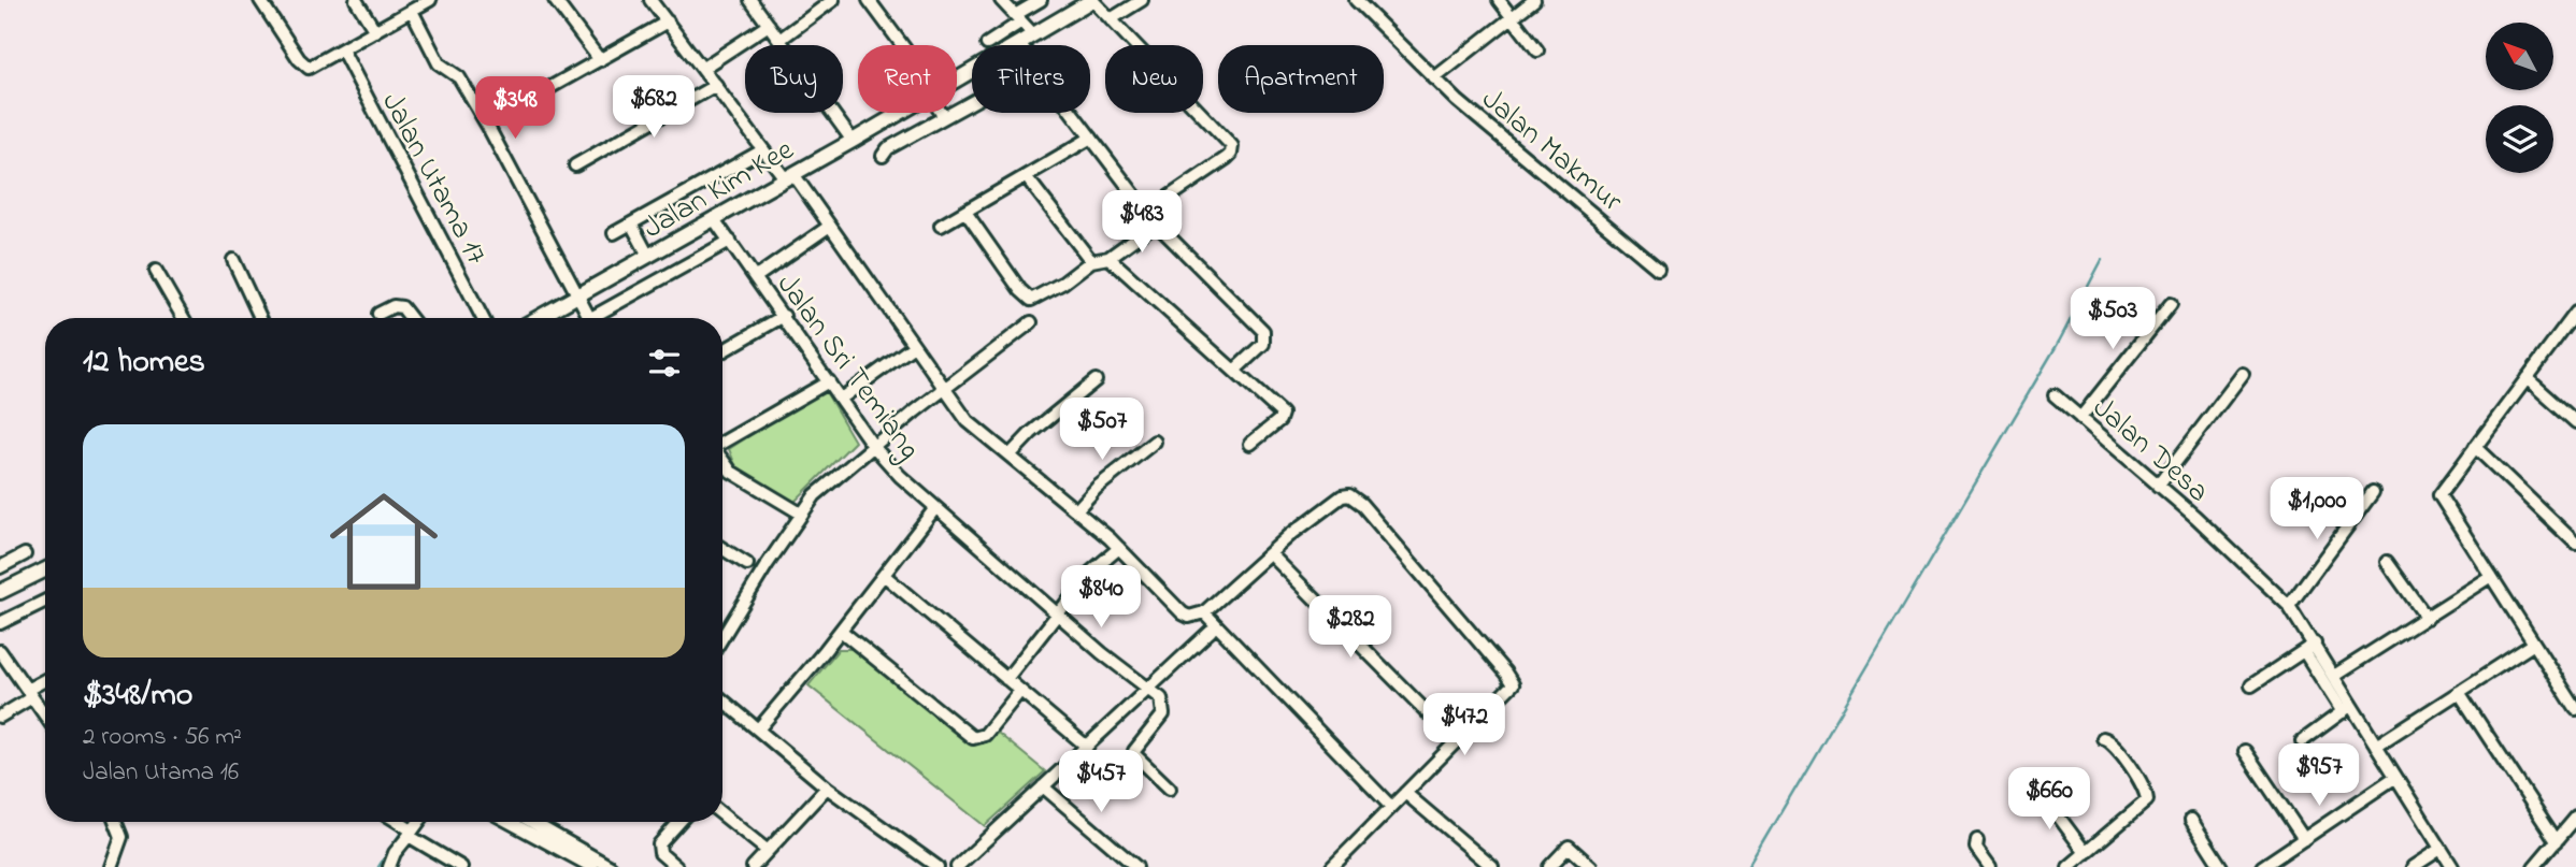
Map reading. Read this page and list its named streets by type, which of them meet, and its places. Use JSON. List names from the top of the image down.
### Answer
{
  "streets": {
    "street": [
      "Jalan Makmur",
      "Jalan Utama 17",
      "Jalan Kim Kee",
      "Jalan Sri Temiang",
      "Jalan Desa"
    ]
  },
  "crossings": [
    ["Jalan Kim Kee", "Jalan Sri Temiang"]
  ],
  "north": "top left",
  "page": {
    "chip": [
      "Buy",
      "Rent",
      "Filters",
      "New",
      "Apartment"
    ],
    "price": [
      "$682",
      "$348",
      "$483",
      "$503",
      "$507",
      "$1,000",
      "$840",
      "$282",
      "$472",
      "$957",
      "$457",
      "$660"
    ],
    "heading": "12 homes",
    "list": [
      {
        "name": "$348/mo",
        "note": "2 rooms · 56 m² · Jalan Utama 16"
      }
    ]
  }
}
